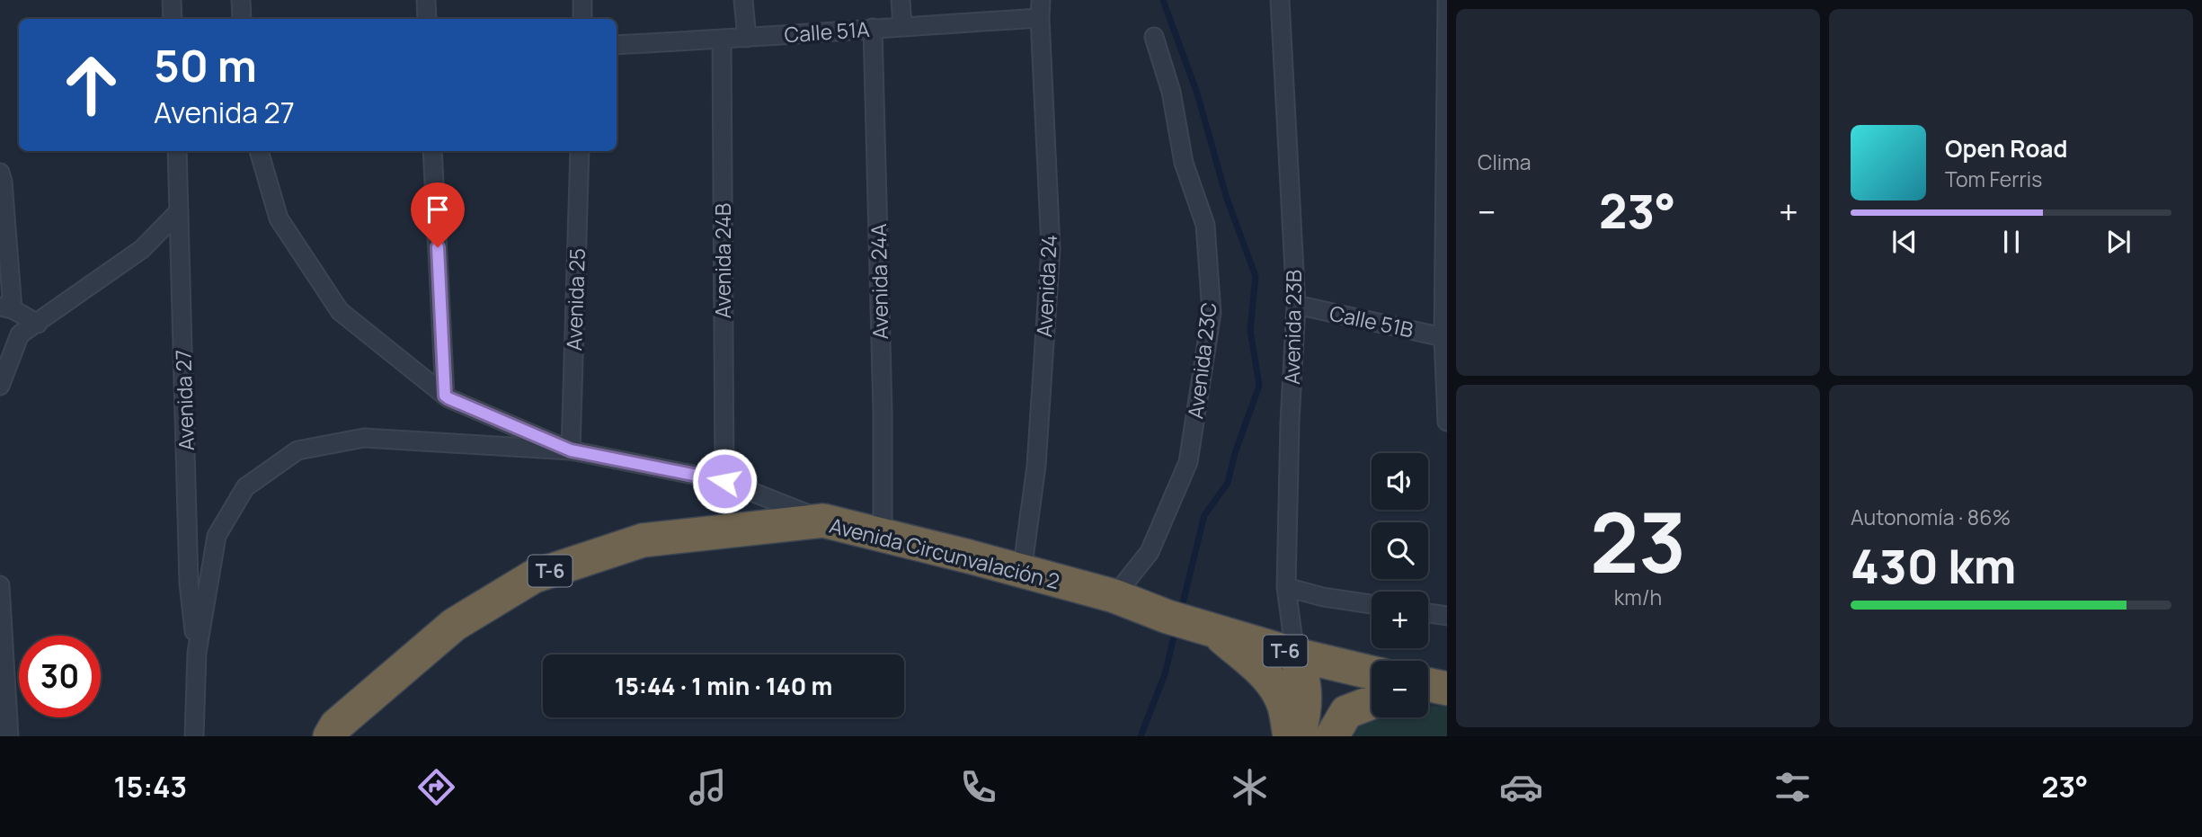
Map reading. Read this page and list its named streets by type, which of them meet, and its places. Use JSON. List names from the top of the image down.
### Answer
{
  "streets": {
    "highway": ["Avenida Circunvalación 2", "T-6"],
    "street": [
      "Calle 51A",
      "Avenida 24B",
      "Avenida 24A",
      "Avenida 24",
      "Avenida 25",
      "Calle 51B",
      "Avenida 23B",
      "Avenida 23C",
      "Avenida 27"
    ]
  },
  "crossings": [
    ["Calle 51A", "Avenida 24B"],
    ["Calle 51A", "Avenida 24A"],
    ["Calle 51A", "Avenida 24"],
    ["Avenida 24A", "Avenida Circunvalación 2"],
    ["Avenida 24", "Avenida Circunvalación 2"],
    ["Calle 51B", "Avenida 23B"],
    ["Avenida 23B", "Avenida Circunvalación 2"],
    ["Avenida 23B", "T-6"],
    ["Avenida 23C", "Avenida Circunvalación 2"],
    ["Avenida Circunvalación 2", "T-6"]
  ],
  "page": {
    "tile": [
      "Clima",
      ["23", "km/h"],
      ["Autonomía · 86%", "430 km"]
    ],
    "turn": ["50 m", "Avenida 27"],
    "song": ["Open Road", "Tom Ferris"],
    "heat": ["−", "23°", "+"],
    "map_buttons": ["+", "−"],
    "limit": "30",
    "trip": "15:44 · 1 min · 140 m",
    "tabs": ["15:43", "23°"]
  }
}
